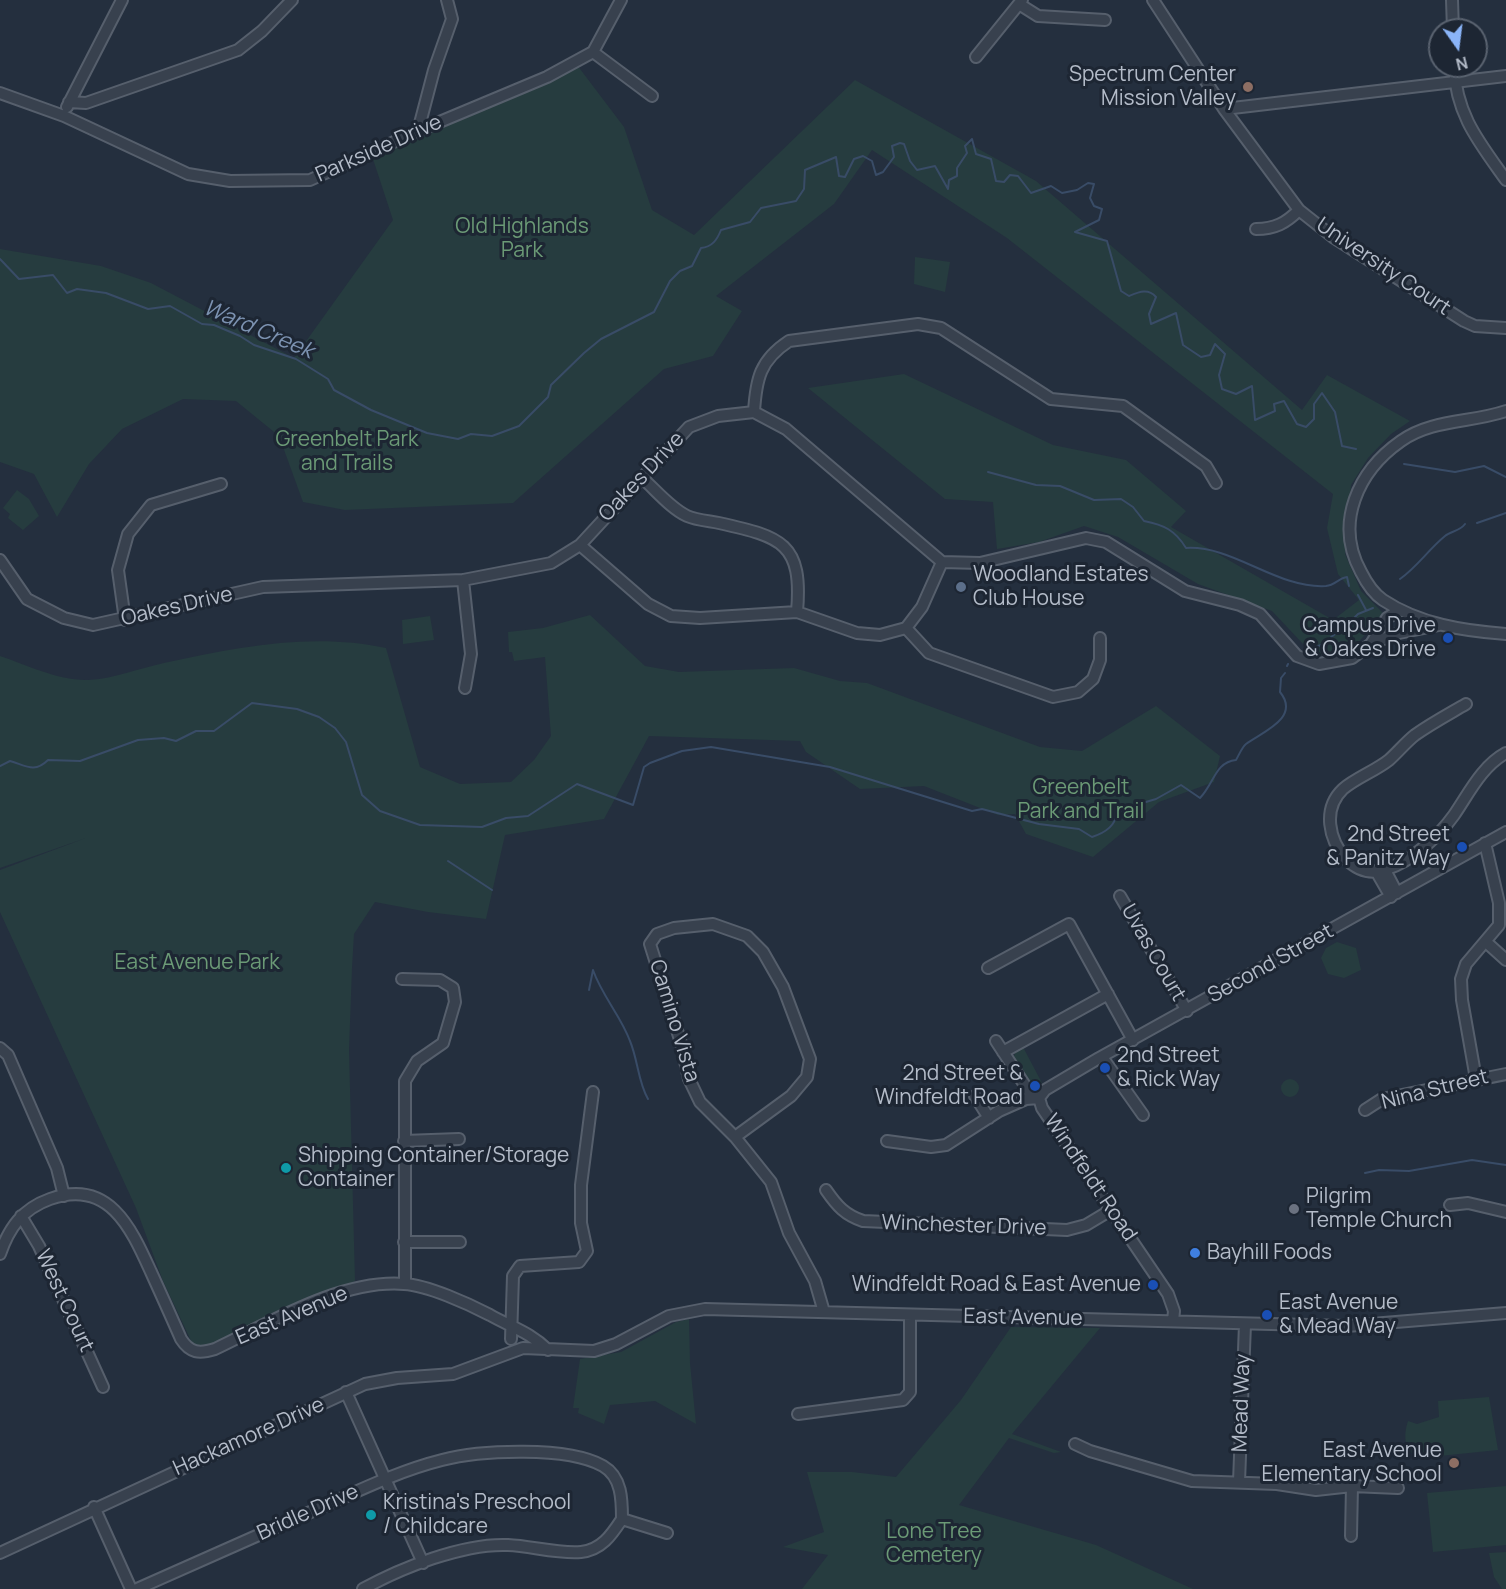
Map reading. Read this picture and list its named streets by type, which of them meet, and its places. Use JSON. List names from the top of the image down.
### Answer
{
  "streets": {
    "street": [
      "Parkside Drive",
      "University Court",
      "Oakes Drive",
      "Uvas Court",
      "Second Street",
      "Camino Vista",
      "Nina Street",
      "Windfeldt Road",
      "Winchester Drive",
      "West Court",
      "East Avenue",
      "Mead Way",
      "Hackamore Drive",
      "Bridle Drive"
    ]
  },
  "crossings": [
    ["Uvas Court", "Second Street"],
    ["Second Street", "Windfeldt Road"],
    ["Camino Vista", "East Avenue"],
    ["Windfeldt Road", "Winchester Drive"],
    ["Windfeldt Road", "East Avenue"],
    ["East Avenue", "Mead Way"],
    ["East Avenue", "Hackamore Drive"]
  ],
  "water": ["Ward Creek"],
  "parks": [
    "Old Highlands Park",
    "Greenbelt Park and Trails",
    "Greenbelt Park and Trail",
    "East Avenue Park",
    "Lone Tree Cemetery"
  ],
  "places": [
    "Spectrum Center Mission Valley",
    "Woodland Estates Club House",
    "Campus Drive & Oakes Drive",
    "2nd Street & Panitz Way",
    "2nd Street & Rick Way",
    "2nd Street & Windfeldt Road",
    "Shipping Container/Storage Container",
    "Pilgrim Temple Church",
    "Bayhill Foods",
    "Windfeldt Road & East Avenue",
    "East Avenue & Mead Way",
    "East Avenue Elementary School",
    "Kristina's Preschool / Childcare"
  ],
  "north": "bottom"
}
